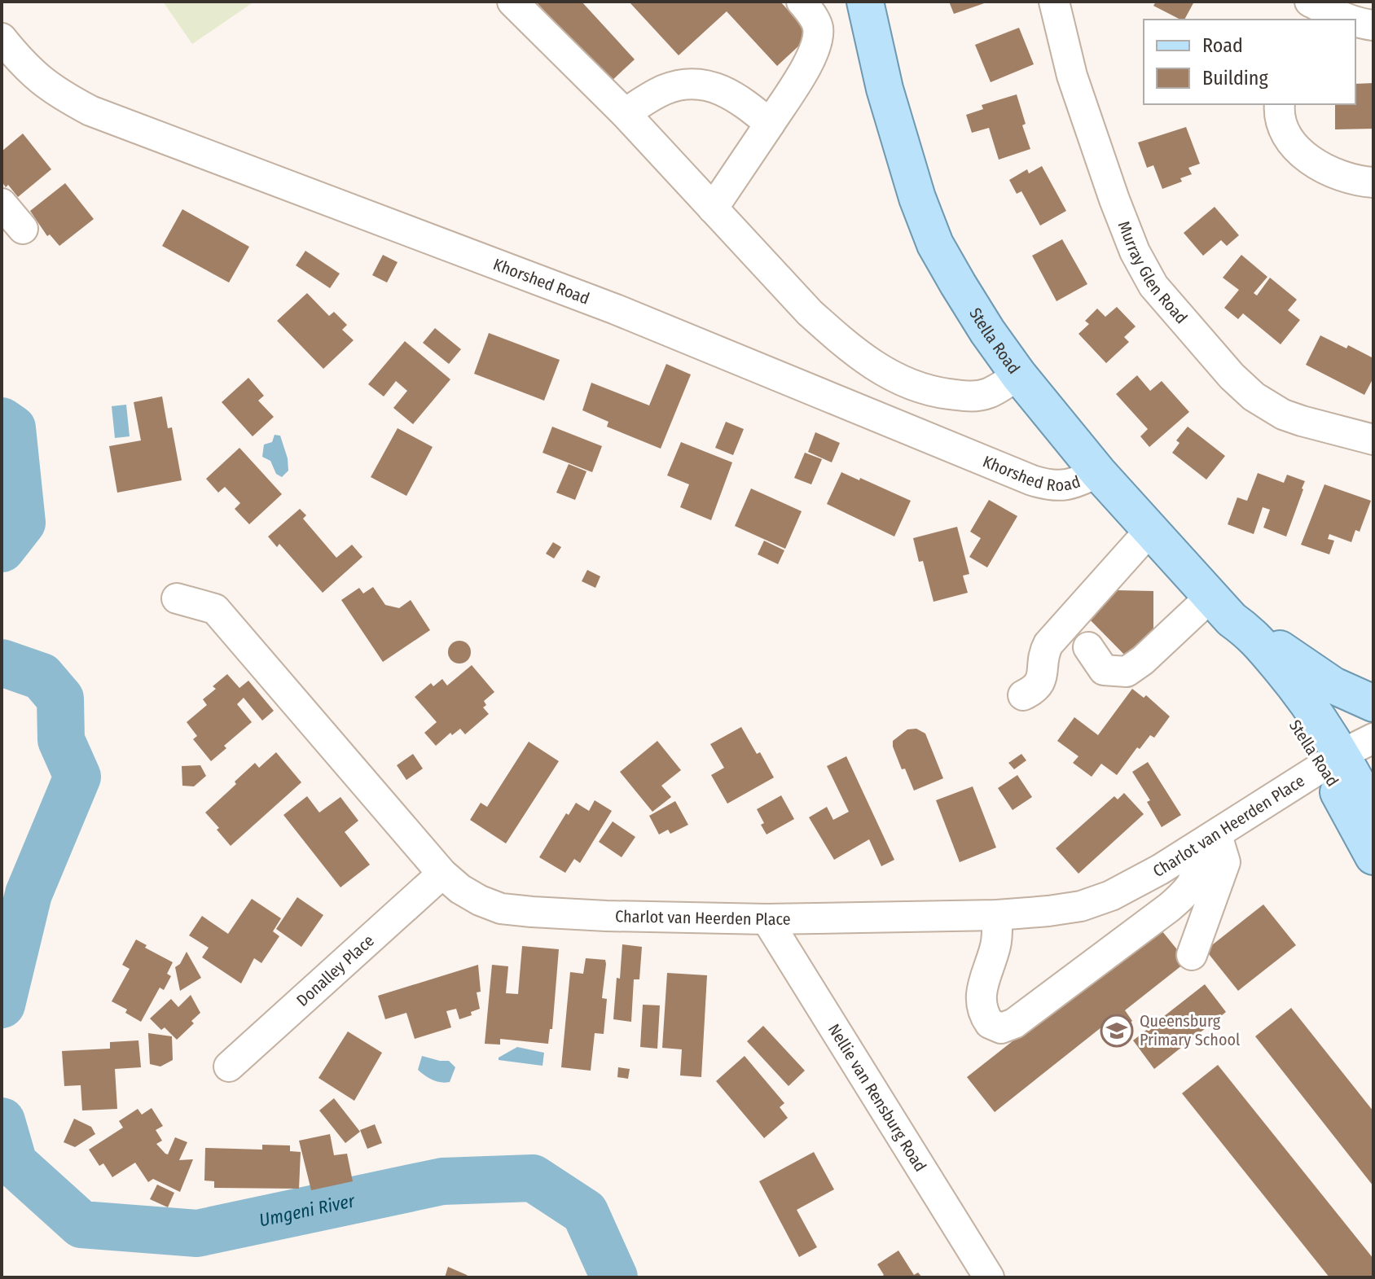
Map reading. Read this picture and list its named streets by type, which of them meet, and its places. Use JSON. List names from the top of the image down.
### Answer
{
  "streets": {
    "main road": ["Stella Road"],
    "street": [
      "Murray Glen Road",
      "Khorshed Road",
      "Charlot van Heerden Place",
      "Donalley Place",
      "Nellie van Rensburg Road"
    ]
  },
  "crossings": [
    ["Khorshed Road", "Stella Road"],
    ["Stella Road", "Charlot van Heerden Place"],
    ["Charlot van Heerden Place", "Donalley Place"],
    ["Charlot van Heerden Place", "Nellie van Rensburg Road"]
  ],
  "water": ["Umgeni River"],
  "places": {
    "school or university": ["Queensburg Primary School"]
  },
  "legend": ["Road", "Building"]
}
